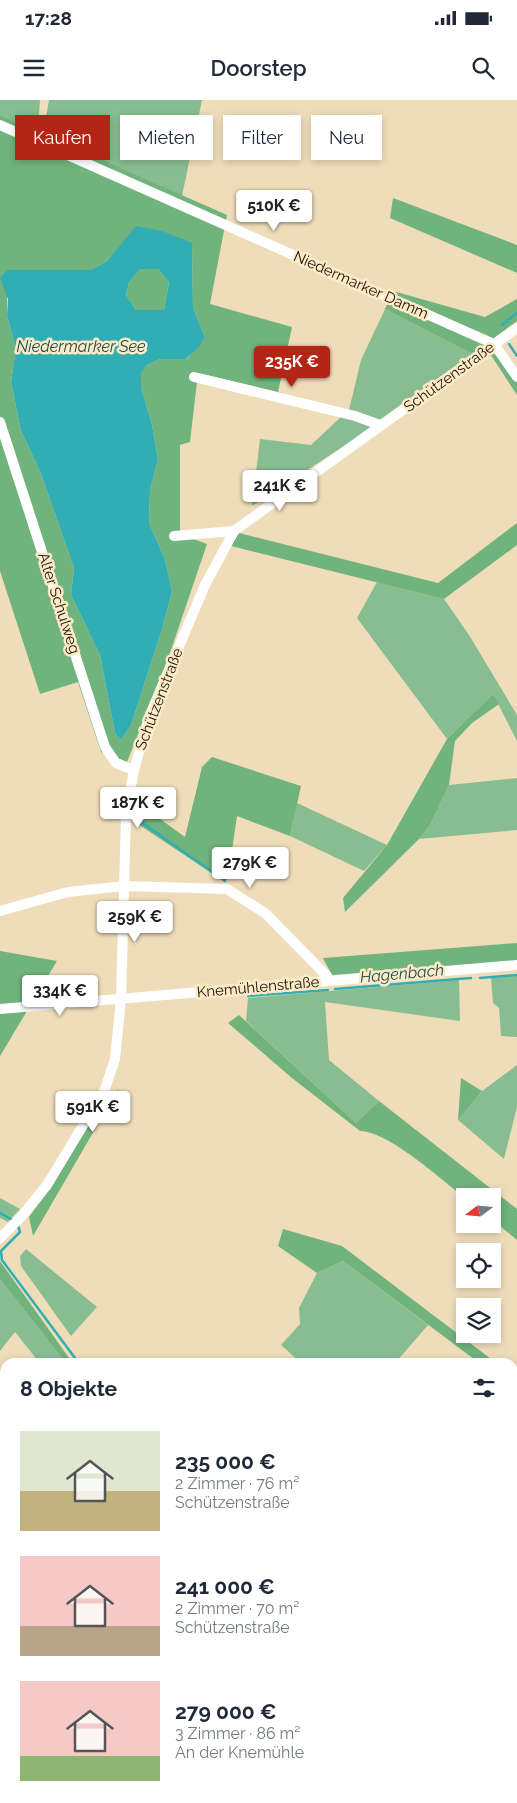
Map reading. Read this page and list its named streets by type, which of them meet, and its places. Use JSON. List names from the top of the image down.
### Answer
{
  "streets": {
    "street": [
      "Niedermarker Damm",
      "Schützenstraße",
      "Alter Schulweg",
      "Knemühlenstraße"
    ]
  },
  "crossings": [
    ["Niedermarker Damm", "Schützenstraße"],
    ["Schützenstraße", "Alter Schulweg"],
    ["Schützenstraße", "Knemühlenstraße"]
  ],
  "water": ["Niedermarker See", "Hagenbach"],
  "north": "left",
  "page": {
    "status": "17:28",
    "header": "Doorstep",
    "chip": [
      "Kaufen",
      "Mieten",
      "Filter",
      "Neu"
    ],
    "price": [
      "510K €",
      "235K €",
      "241K €",
      "187K €",
      "279K €",
      "259K €",
      "334K €",
      "591K €"
    ],
    "heading": "8 Objekte",
    "list": [
      {
        "name": "235 000 €",
        "note": "2 Zimmer · 76 m² · Schützenstraße"
      },
      {
        "name": "241 000 €",
        "note": "2 Zimmer · 70 m² · Schützenstraße"
      },
      {
        "name": "279 000 €",
        "note": "3 Zimmer · 86 m² · An der Knemühle"
      }
    ]
  }
}
